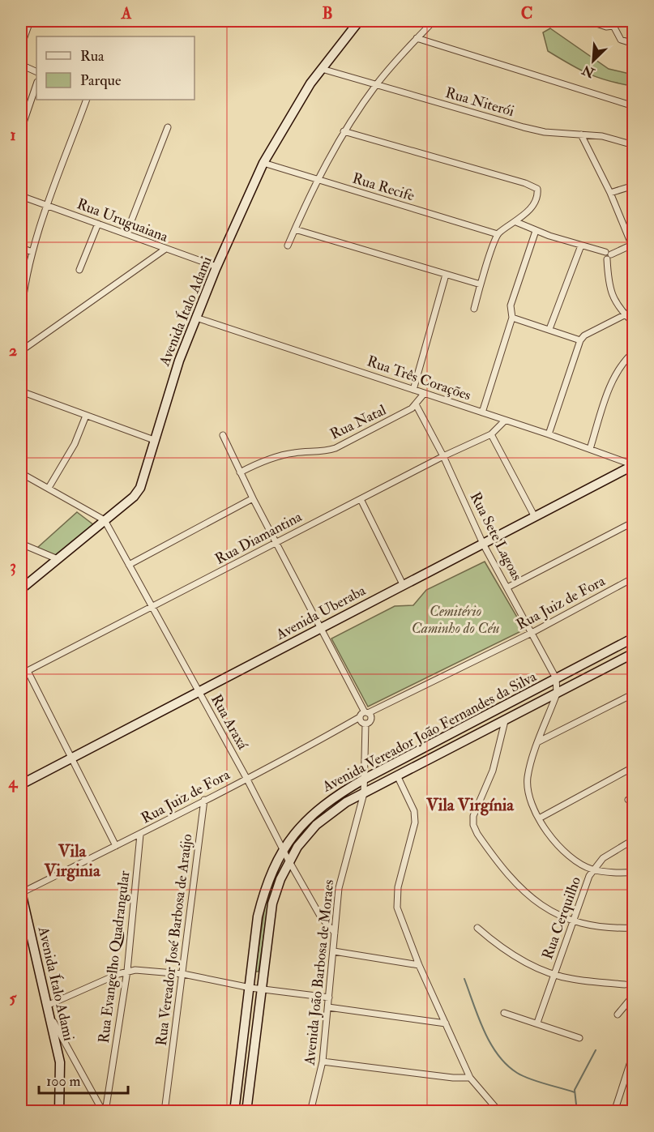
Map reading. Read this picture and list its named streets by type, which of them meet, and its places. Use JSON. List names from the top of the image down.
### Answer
{
  "streets": {
    "main road": ["Avenida Ítalo Adami", "Avenida Uberaba", "Avenida Vereador João Fernandes da Silva"],
    "street": [
      "Rua Niterói",
      "Rua Recife",
      "Rua Uruguaiana",
      "Rua Três Corações",
      "Rua Natal",
      "Rua Sete Lagoas",
      "Rua Diamantina",
      "Rua Juiz de Fora",
      "Rua Araxá",
      "Rua Cerquilho",
      "Rua Vereador José Barbosa de Araújo",
      "Rua Evangelho Quadrangular",
      "Avenida João Barbosa de Moraes"
    ]
  },
  "crossings": [
    ["Rua Niterói", "Avenida Ítalo Adami"],
    ["Rua Recife", "Avenida Ítalo Adami"],
    ["Rua Uruguaiana", "Avenida Ítalo Adami"],
    ["Avenida Ítalo Adami", "Rua Três Corações"],
    ["Avenida Ítalo Adami", "Rua Juiz de Fora"],
    ["Avenida Ítalo Adami", "Rua Araxá"],
    ["Rua Três Corações", "Rua Natal"],
    ["Rua Três Corações", "Rua Diamantina"],
    ["Rua Três Corações", "Avenida Uberaba"],
    ["Rua Natal", "Rua Sete Lagoas"],
    ["Rua Sete Lagoas", "Rua Diamantina"],
    ["Rua Sete Lagoas", "Rua Juiz de Fora"],
    ["Rua Sete Lagoas", "Avenida Uberaba"],
    ["Rua Sete Lagoas", "Avenida Vereador João Fernandes da Silva"],
    ["Rua Diamantina", "Rua Araxá"],
    ["Rua Juiz de Fora", "Rua Araxá"],
    ["Rua Juiz de Fora", "Rua Vereador José Barbosa de Araújo"],
    ["Rua Juiz de Fora", "Rua Evangelho Quadrangular"],
    ["Rua Juiz de Fora", "Avenida João Barbosa de Moraes"],
    ["Avenida Uberaba", "Rua Araxá"],
    ["Rua Araxá", "Avenida Vereador João Fernandes da Silva"],
    ["Rua Araxá", "Avenida João Barbosa de Moraes"],
    ["Avenida Vereador João Fernandes da Silva", "Avenida João Barbosa de Moraes"]
  ],
  "districts": ["Vila Virgínia", "Vila Virginia"],
  "parks": ["Cemitério Caminho do Céu"],
  "legend": ["Rua", "Parque"],
  "scale_bar": "100 m",
  "north": "bottom left",
  "grid": {
    "columns": ["A", "B", "C"],
    "rows": [
      "1",
      "2",
      "3",
      "4",
      "5"
    ]
  }
}
